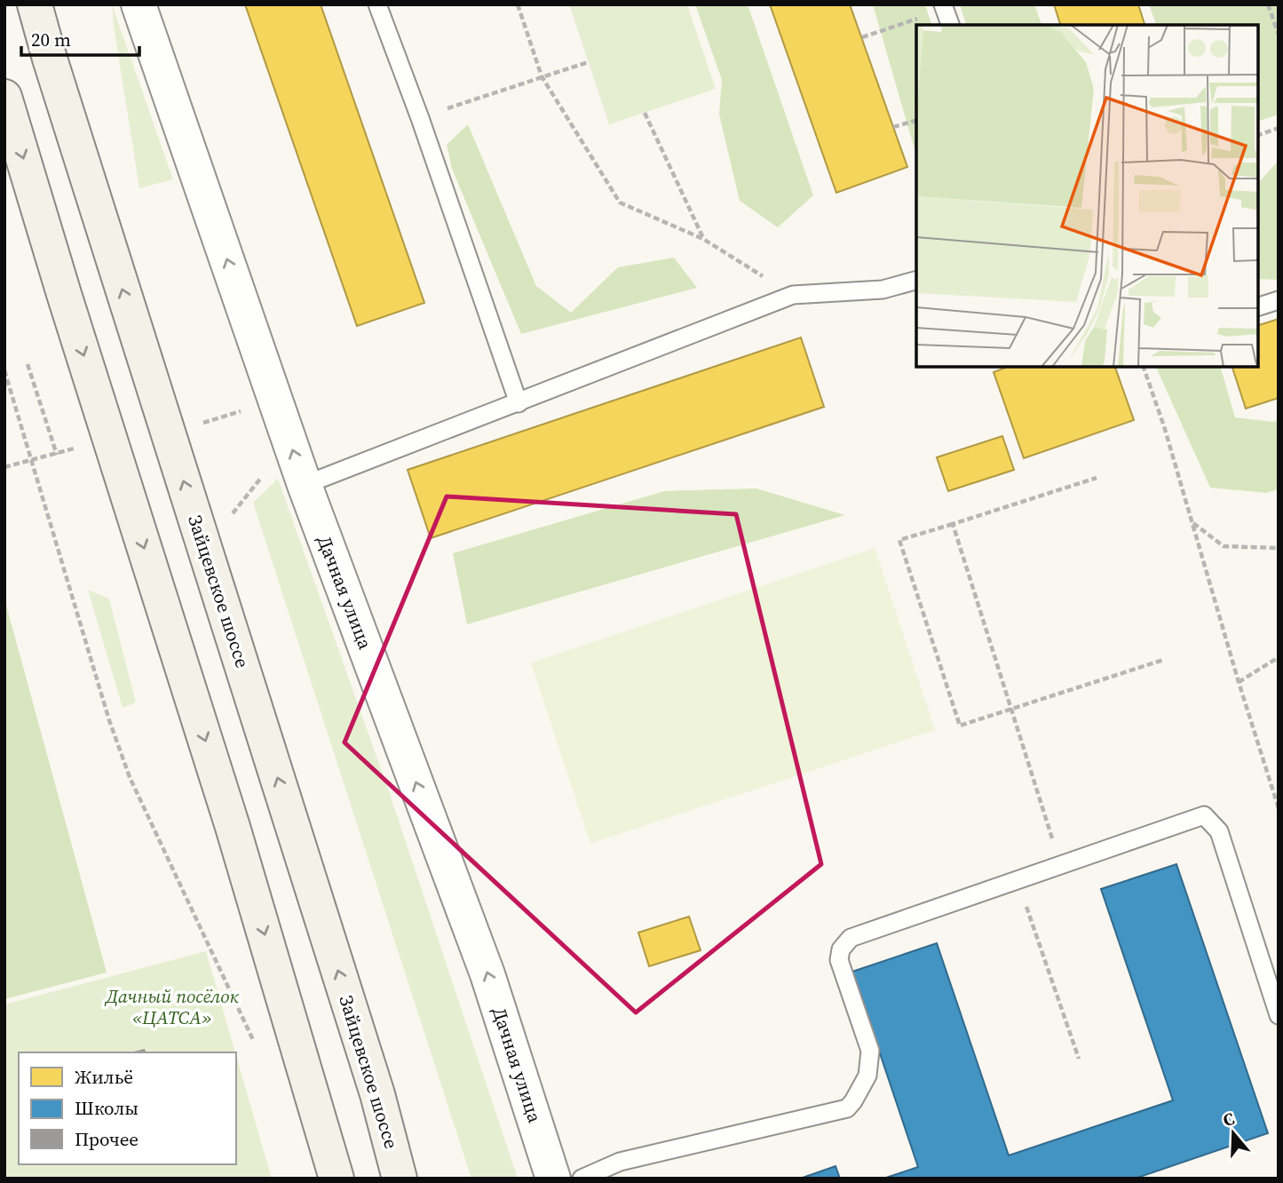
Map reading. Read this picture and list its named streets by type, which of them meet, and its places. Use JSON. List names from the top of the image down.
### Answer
{
  "streets": {
    "main road": ["Зайцевское шоссе"],
    "street": ["Дачная улица"]
  },
  "one_way": ["Дачная улица"],
  "parks": ["Дачный посёлок «ЦАТСА»"],
  "legend": ["Жильё", "Школы", "Прочее"],
  "scale_bar": "20 m",
  "north": "top"
}
